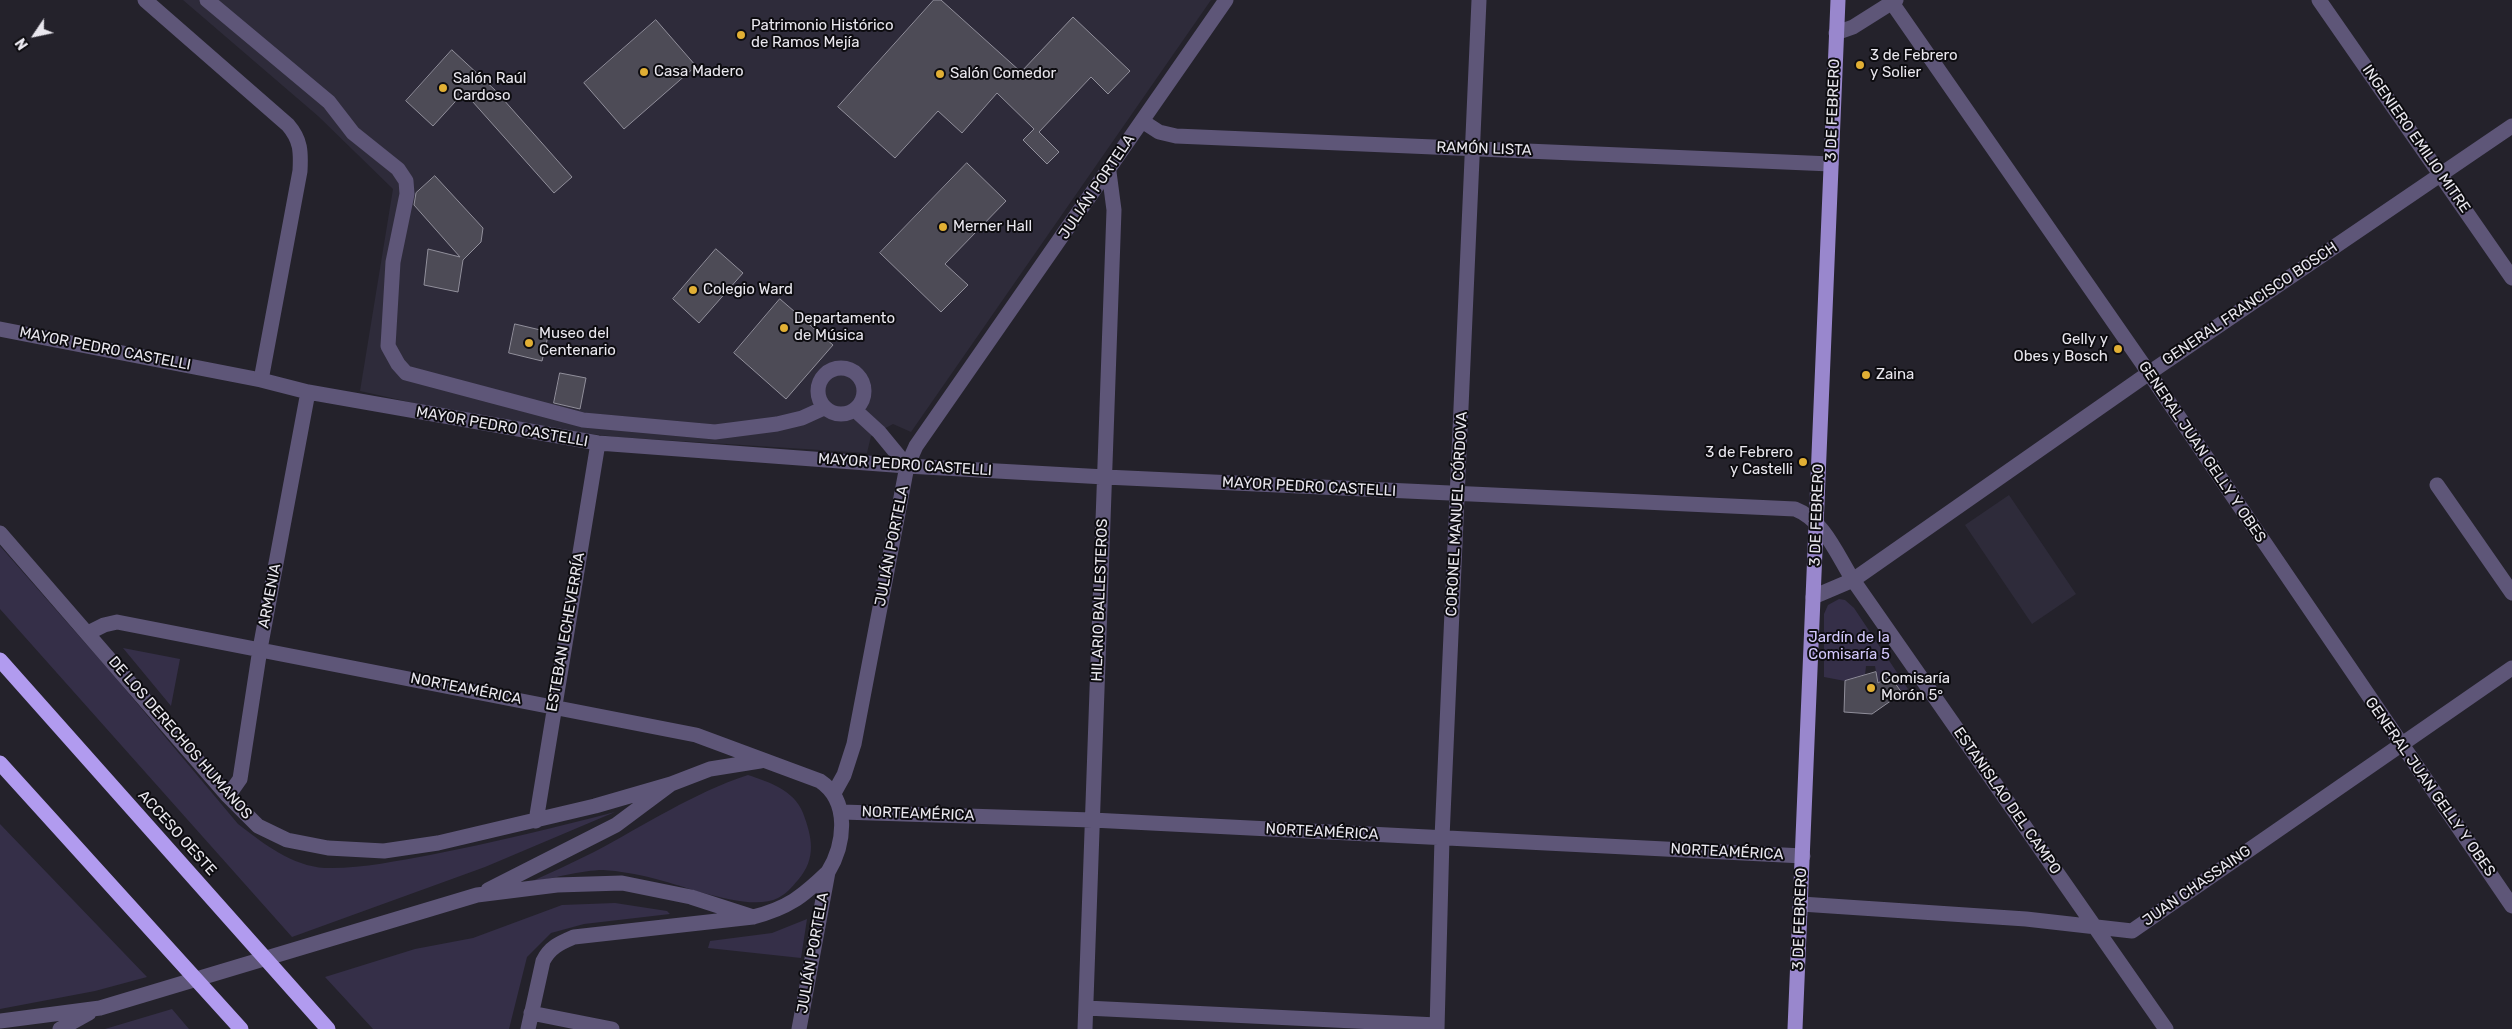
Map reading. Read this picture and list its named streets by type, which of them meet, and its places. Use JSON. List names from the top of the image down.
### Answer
{
  "streets": {
    "highway": ["ACCESO OESTE"],
    "main road": ["3 DE FEBRERO"],
    "street": [
      "INGENIERO EMILIO MITRE",
      "RAMÓN LISTA",
      "JULIÁN PORTELA",
      "GENERAL FRANCISCO BOSCH",
      "MAYOR PEDRO CASTELLI",
      "GENERAL JUAN GELLY Y OBES",
      "CORONEL MANUEL CÓRDOVA",
      "ARMENIA",
      "HILARIO BALLESTEROS",
      "ESTEBAN ECHEVERRÍA",
      "NORTEAMÉRICA",
      "DE LOS DERECHOS HUMANOS",
      "ESTANISLAO DEL CAMPO",
      "JUAN CHASSAING"
    ]
  },
  "crossings": [
    ["3 DE FEBRERO", "RAMÓN LISTA"],
    ["3 DE FEBRERO", "GENERAL FRANCISCO BOSCH"],
    ["3 DE FEBRERO", "MAYOR PEDRO CASTELLI"],
    ["3 DE FEBRERO", "NORTEAMÉRICA"],
    ["3 DE FEBRERO", "ESTANISLAO DEL CAMPO"],
    ["3 DE FEBRERO", "JUAN CHASSAING"],
    ["INGENIERO EMILIO MITRE", "GENERAL FRANCISCO BOSCH"],
    ["RAMÓN LISTA", "JULIÁN PORTELA"],
    ["RAMÓN LISTA", "CORONEL MANUEL CÓRDOVA"],
    ["JULIÁN PORTELA", "MAYOR PEDRO CASTELLI"],
    ["JULIÁN PORTELA", "HILARIO BALLESTEROS"],
    ["JULIÁN PORTELA", "NORTEAMÉRICA"],
    ["GENERAL FRANCISCO BOSCH", "GENERAL JUAN GELLY Y OBES"],
    ["GENERAL FRANCISCO BOSCH", "ESTANISLAO DEL CAMPO"],
    ["MAYOR PEDRO CASTELLI", "CORONEL MANUEL CÓRDOVA"],
    ["MAYOR PEDRO CASTELLI", "ARMENIA"],
    ["MAYOR PEDRO CASTELLI", "HILARIO BALLESTEROS"],
    ["MAYOR PEDRO CASTELLI", "ESTEBAN ECHEVERRÍA"],
    ["MAYOR PEDRO CASTELLI", "ESTANISLAO DEL CAMPO"],
    ["GENERAL JUAN GELLY Y OBES", "JUAN CHASSAING"],
    ["CORONEL MANUEL CÓRDOVA", "NORTEAMÉRICA"],
    ["ARMENIA", "NORTEAMÉRICA"],
    ["ARMENIA", "DE LOS DERECHOS HUMANOS"],
    ["HILARIO BALLESTEROS", "NORTEAMÉRICA"],
    ["ESTEBAN ECHEVERRÍA", "NORTEAMÉRICA"],
    ["ESTEBAN ECHEVERRÍA", "DE LOS DERECHOS HUMANOS"],
    ["NORTEAMÉRICA", "DE LOS DERECHOS HUMANOS"],
    ["ESTANISLAO DEL CAMPO", "JUAN CHASSAING"]
  ],
  "parks": ["Jardín de la Comisaría 5"],
  "places": [
    "Patrimonio Histórico de Ramos Mejía",
    "3 de Febrero y Solier",
    "Casa Madero",
    "Salón Comedor",
    "Salón Raúl Cardoso",
    "Merner Hall",
    "Colegio Ward",
    "Departamento de Música",
    "Museo del Centenario",
    "Gelly y Obes y Bosch",
    "Zaina",
    "3 de Febrero y Castelli",
    "Comisaría Morón 5°"
  ],
  "north": "bottom left"
}
